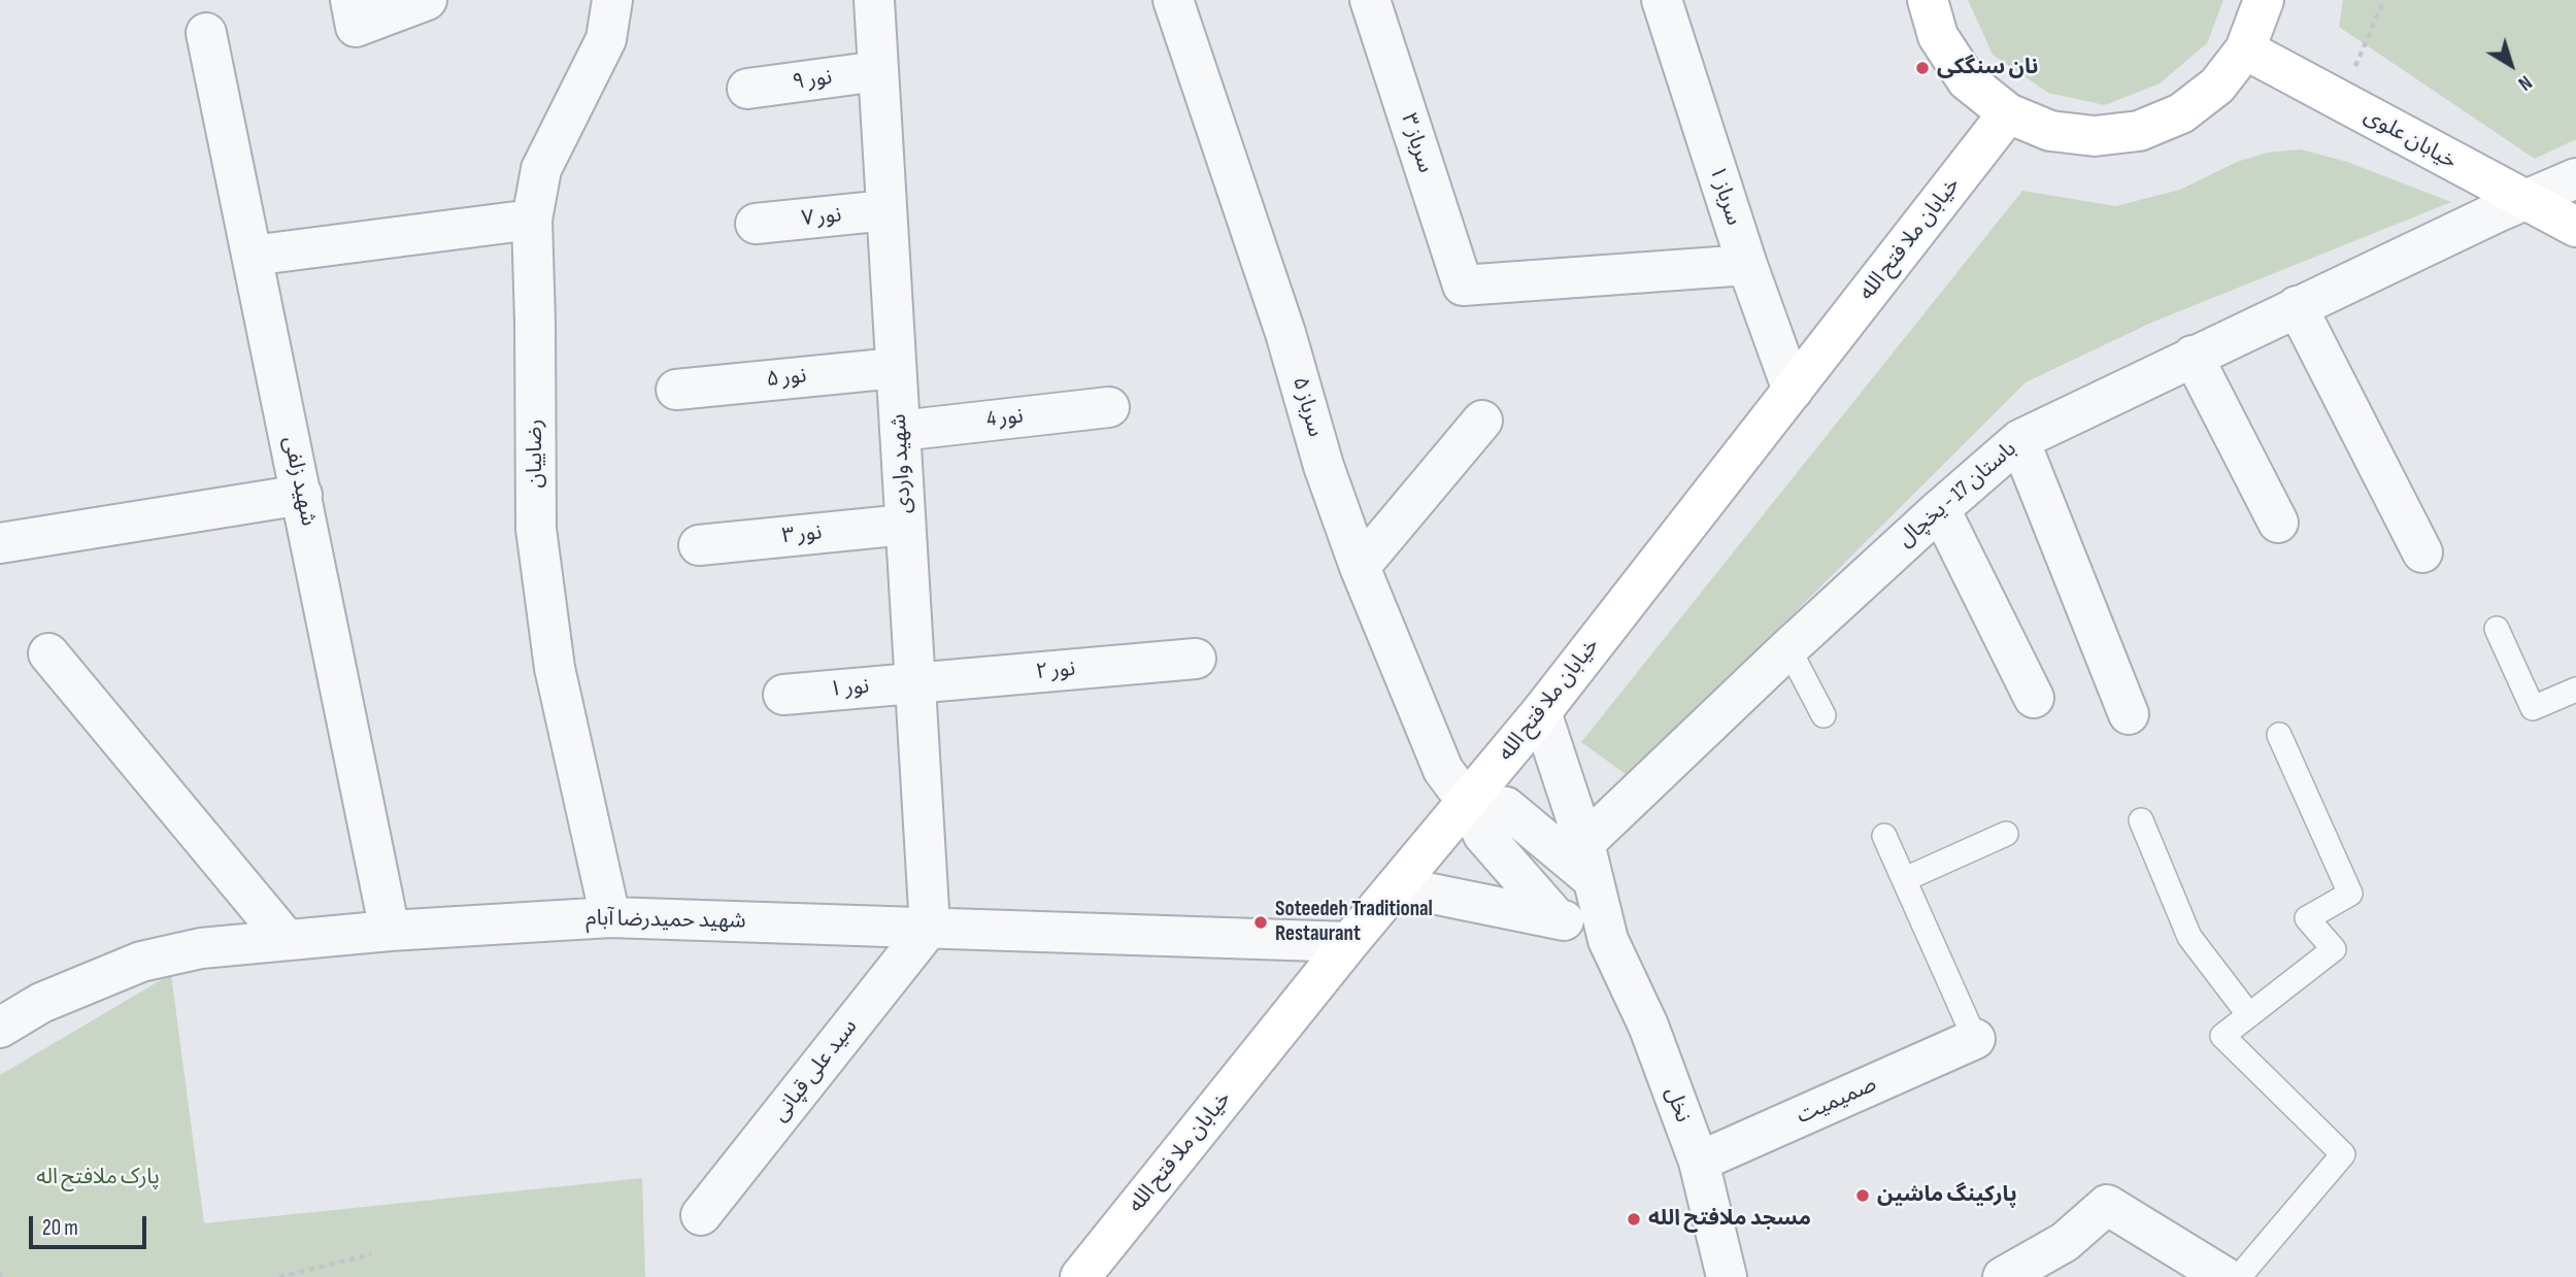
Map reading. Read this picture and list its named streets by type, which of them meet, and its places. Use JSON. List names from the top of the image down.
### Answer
{
  "streets": {
    "main road": ["خیابان علوی", "خیابان ملا فتح الله"],
    "street": [
      "نور ۹",
      "سرباز ۳",
      "سرباز ۱",
      "نور ۷",
      "نور ۵",
      "سرباز ۵",
      "نور 4",
      "رضاییان",
      "شهید واردی",
      "شهید زلفی",
      "باستان 17 - یخچال",
      "نور ۳",
      "نور ۲",
      "نور ۱",
      "شهید حمیدرضا آبام",
      "سید علی قپانی",
      "صمیمیت",
      "نخل"
    ]
  },
  "crossings": [
    ["نور ۹", "شهید واردی"],
    ["خیابان علوی", "باستان 17 - یخچال"],
    ["سرباز ۳", "سرباز ۱"],
    ["سرباز ۱", "خیابان ملا فتح الله"],
    ["نور ۷", "شهید واردی"],
    ["خیابان ملا فتح الله", "سرباز ۵"],
    ["خیابان ملا فتح الله", "شهید حمیدرضا آبام"],
    ["خیابان ملا فتح الله", "نخل"],
    ["نور ۵", "شهید واردی"],
    ["نور 4", "شهید واردی"],
    ["رضاییان", "شهید حمیدرضا آبام"],
    ["شهید واردی", "نور ۳"],
    ["شهید واردی", "نور ۲"],
    ["شهید واردی", "نور ۱"],
    ["شهید واردی", "شهید حمیدرضا آبام"],
    ["شهید واردی", "سید علی قپانی"],
    ["شهید زلفی", "شهید حمیدرضا آبام"],
    ["باستان 17 - یخچال", "نخل"],
    ["نور ۲", "نور ۱"],
    ["شهید حمیدرضا آبام", "سید علی قپانی"],
    ["صمیمیت", "نخل"]
  ],
  "parks": ["پارک ملافتح اله"],
  "places": [
    "نان سنگکی",
    "Soteedeh Traditional Restaurant",
    "پارکینگ ماشین",
    "مسجد ملافتح الله"
  ],
  "scale_bar": "20 m",
  "north": "bottom right"
}
